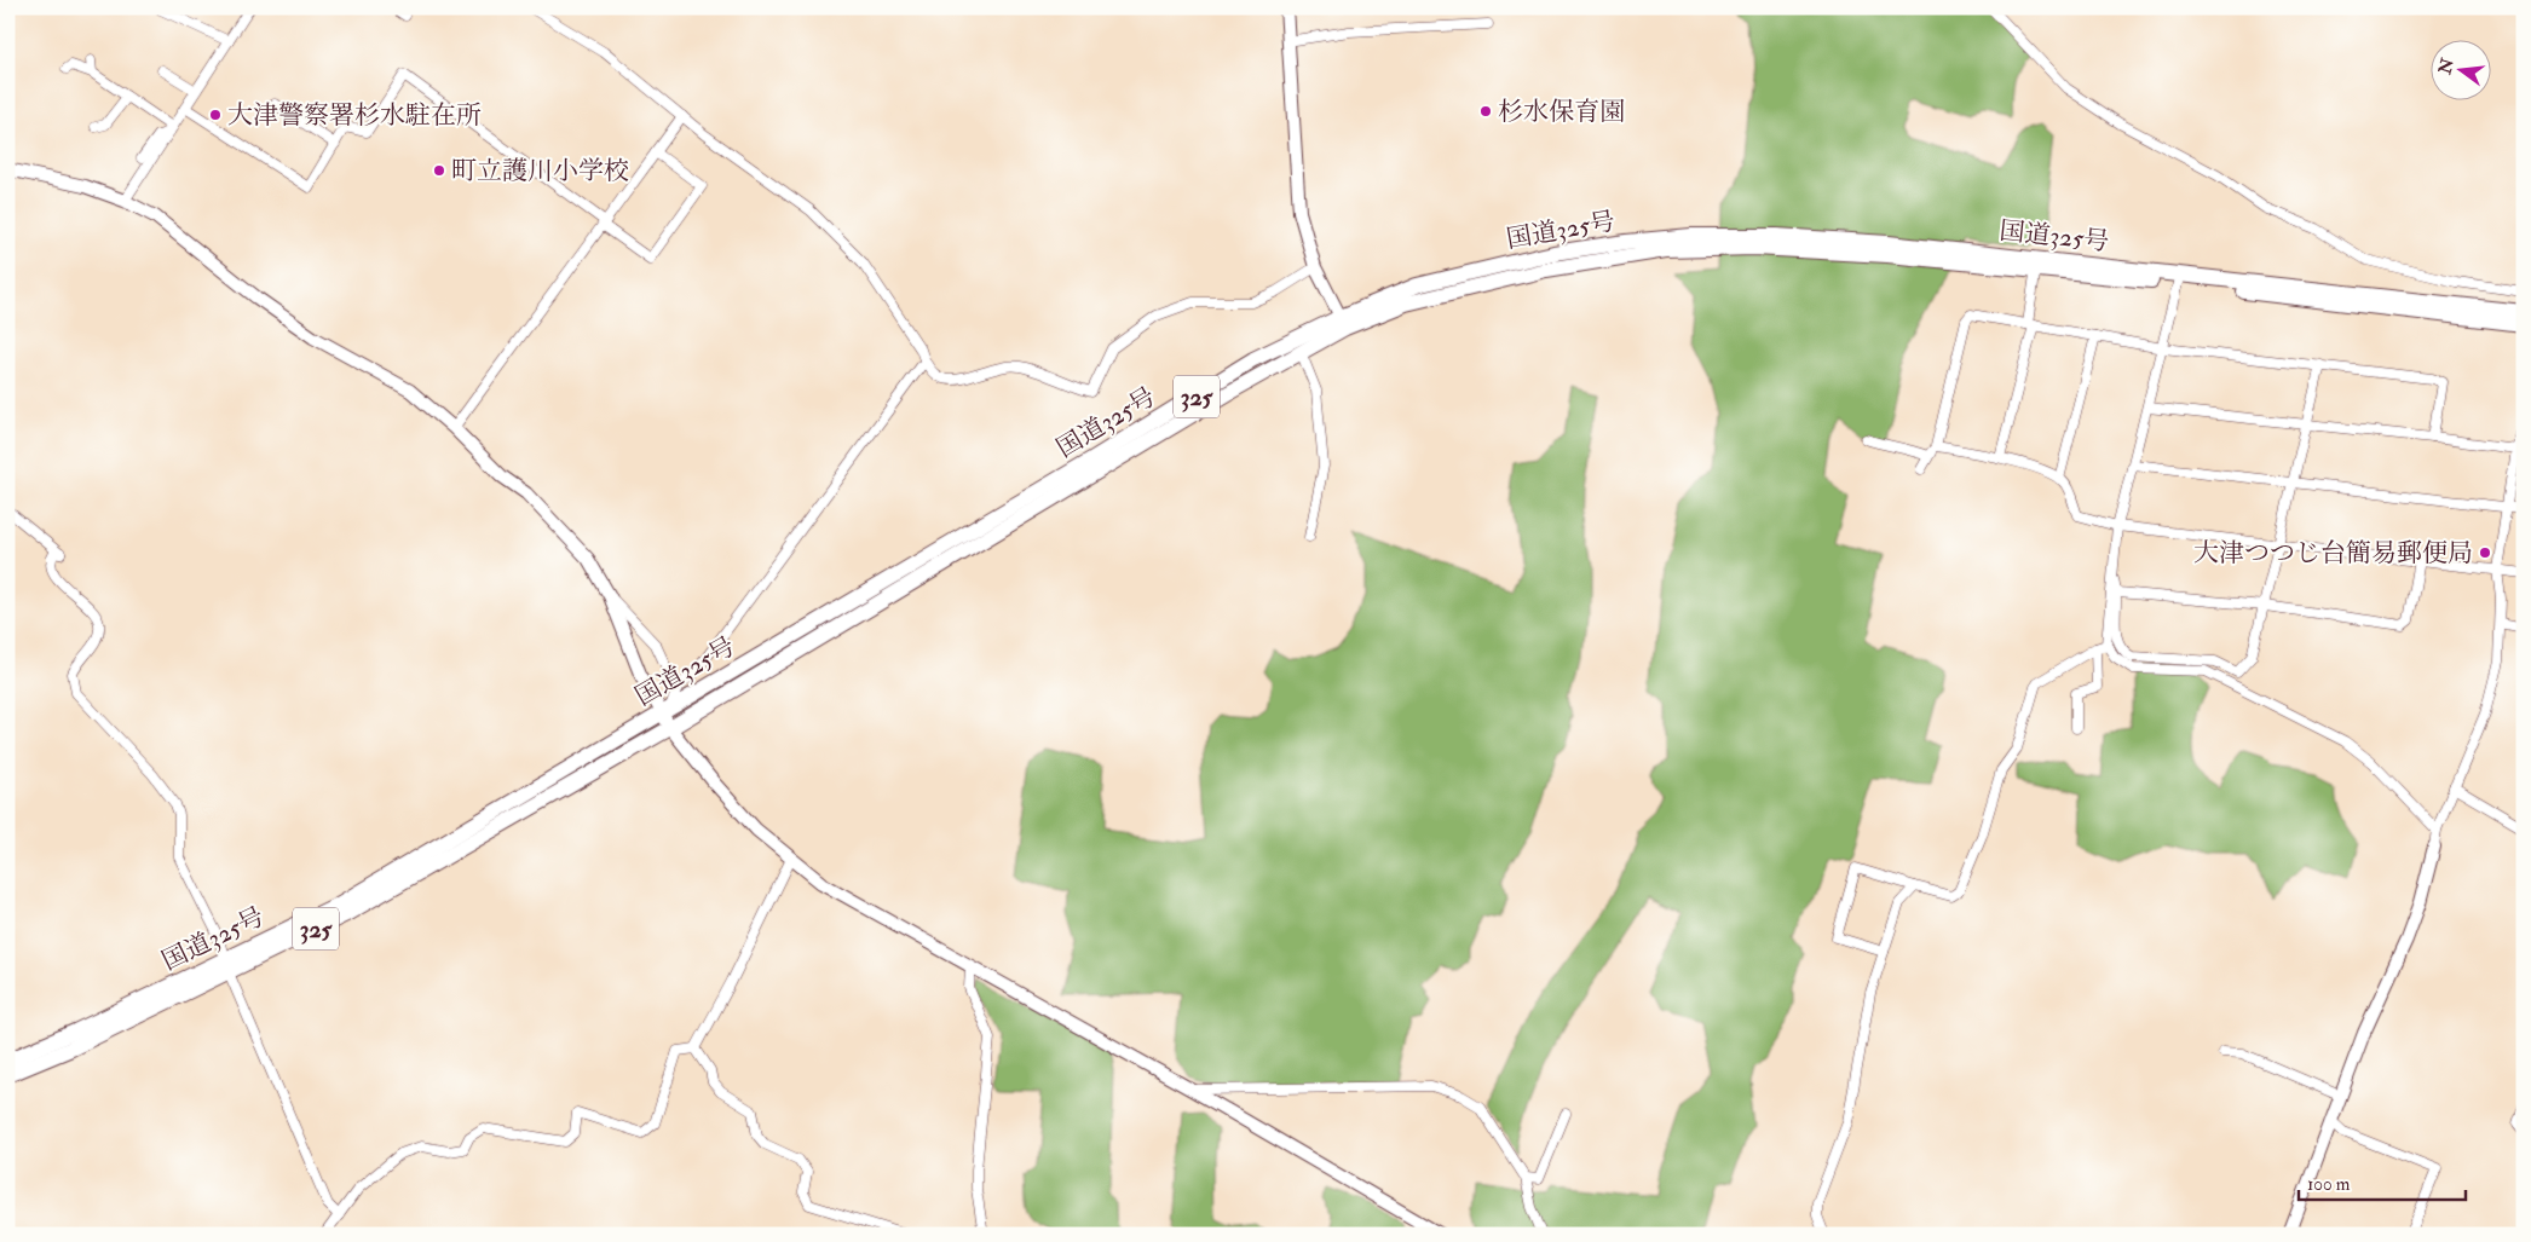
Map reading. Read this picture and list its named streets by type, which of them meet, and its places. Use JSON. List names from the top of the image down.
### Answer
{
  "streets": {
    "highway": ["国道325号", "325"]
  },
  "places": [
    "杉水保育園",
    "大津警察署杉水駐在所",
    "町立護川小学校",
    "大津つつじ台簡易郵便局"
  ],
  "scale_bar": "100 m",
  "north": "left"
}
